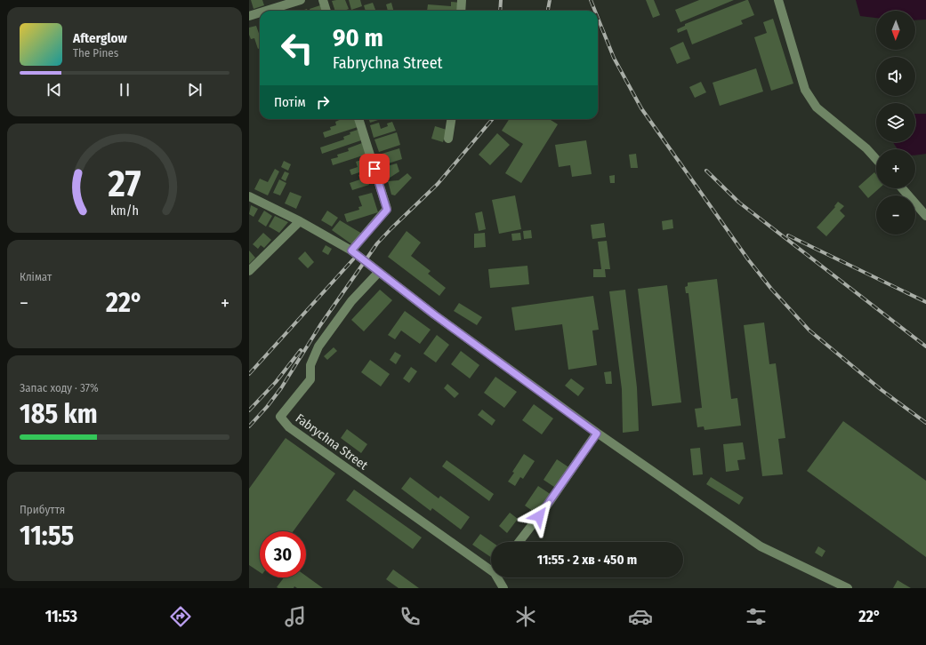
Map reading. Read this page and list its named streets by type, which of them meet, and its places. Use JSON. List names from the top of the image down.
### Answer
{
  "streets": {
    "street": ["Fabrychna Street"]
  },
  "north": "bottom",
  "page": {
    "map_buttons": ["+", "−"],
    "turn": ["90 m", "Fabrychna Street"],
    "song": ["Afterglow", "The Pines"],
    "then": "Потім",
    "tile": [
      "Клімат",
      ["Запас ходу · 37%", "185 km"],
      ["Прибуття", "11:55"]
    ],
    "heat": ["−", "22°", "+"],
    "limit": "30",
    "trip": "11:55 · 2 хв · 450 m",
    "tabs": ["11:53", "22°"],
    "gauge": ["27", "km/h"]
  }
}
